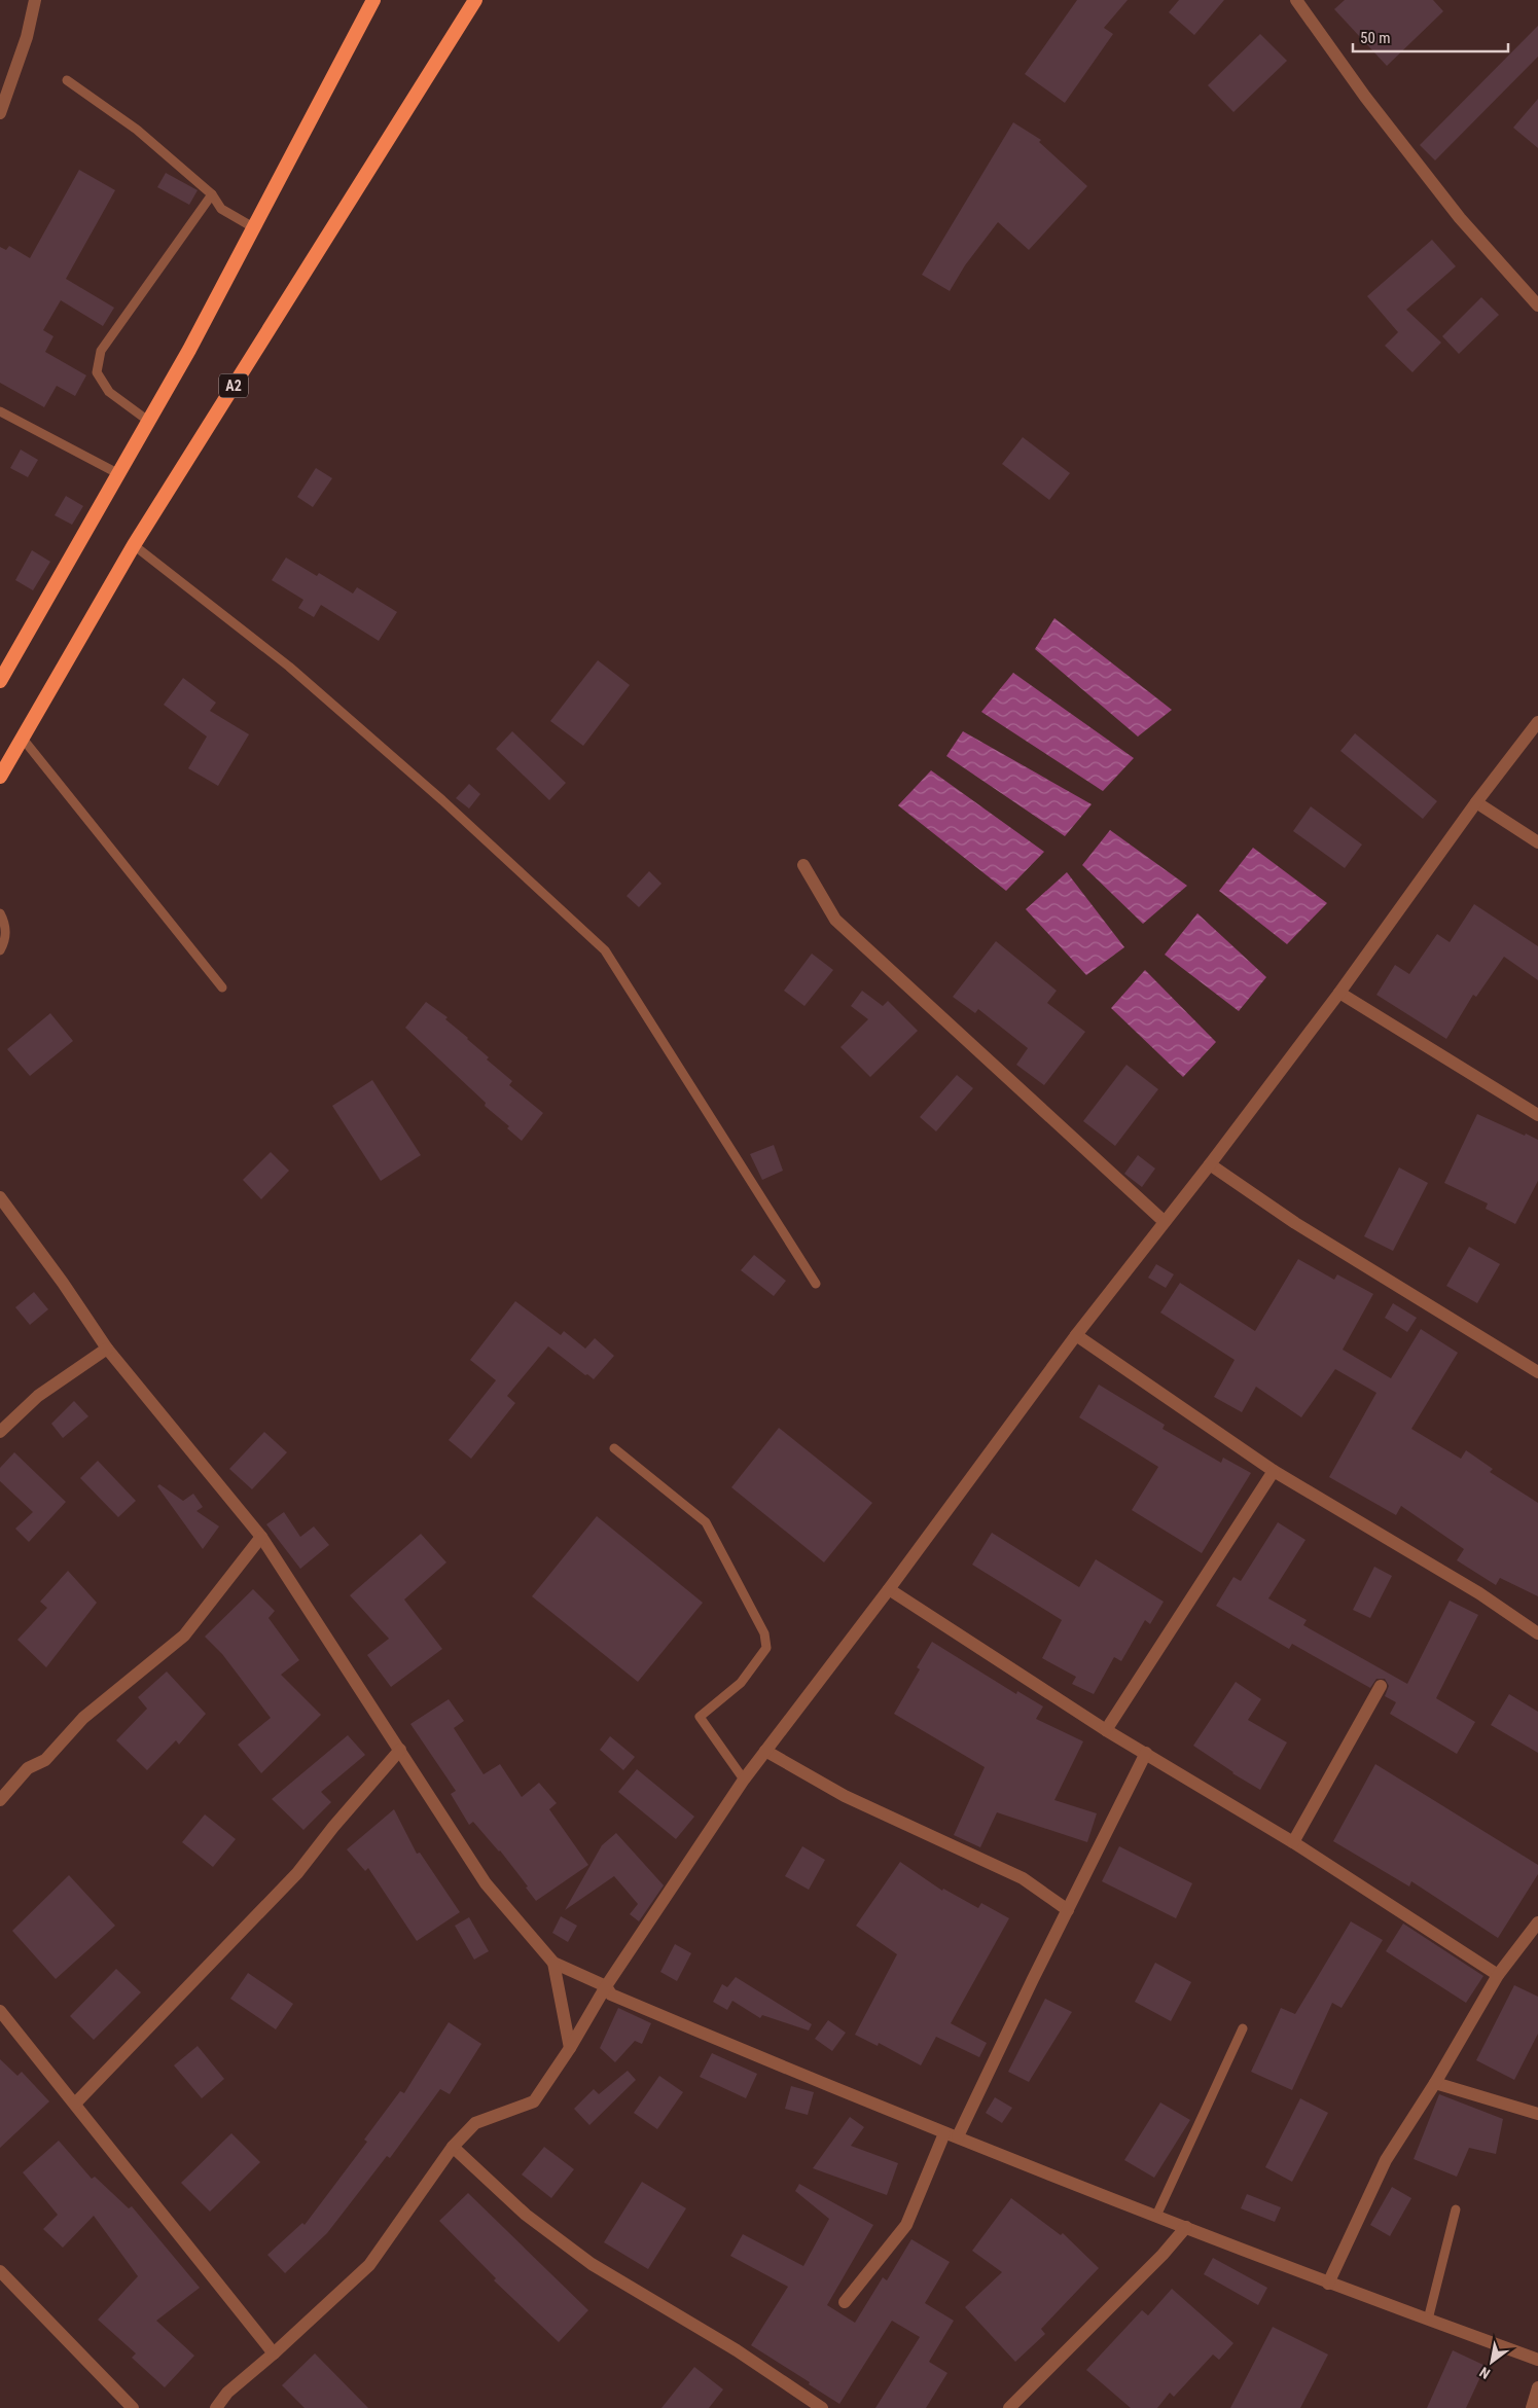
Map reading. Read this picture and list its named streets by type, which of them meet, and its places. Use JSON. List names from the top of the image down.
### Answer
{
  "streets": {
    "highway": ["A2"]
  },
  "scale_bar": "50 m",
  "north": "bottom left"
}
